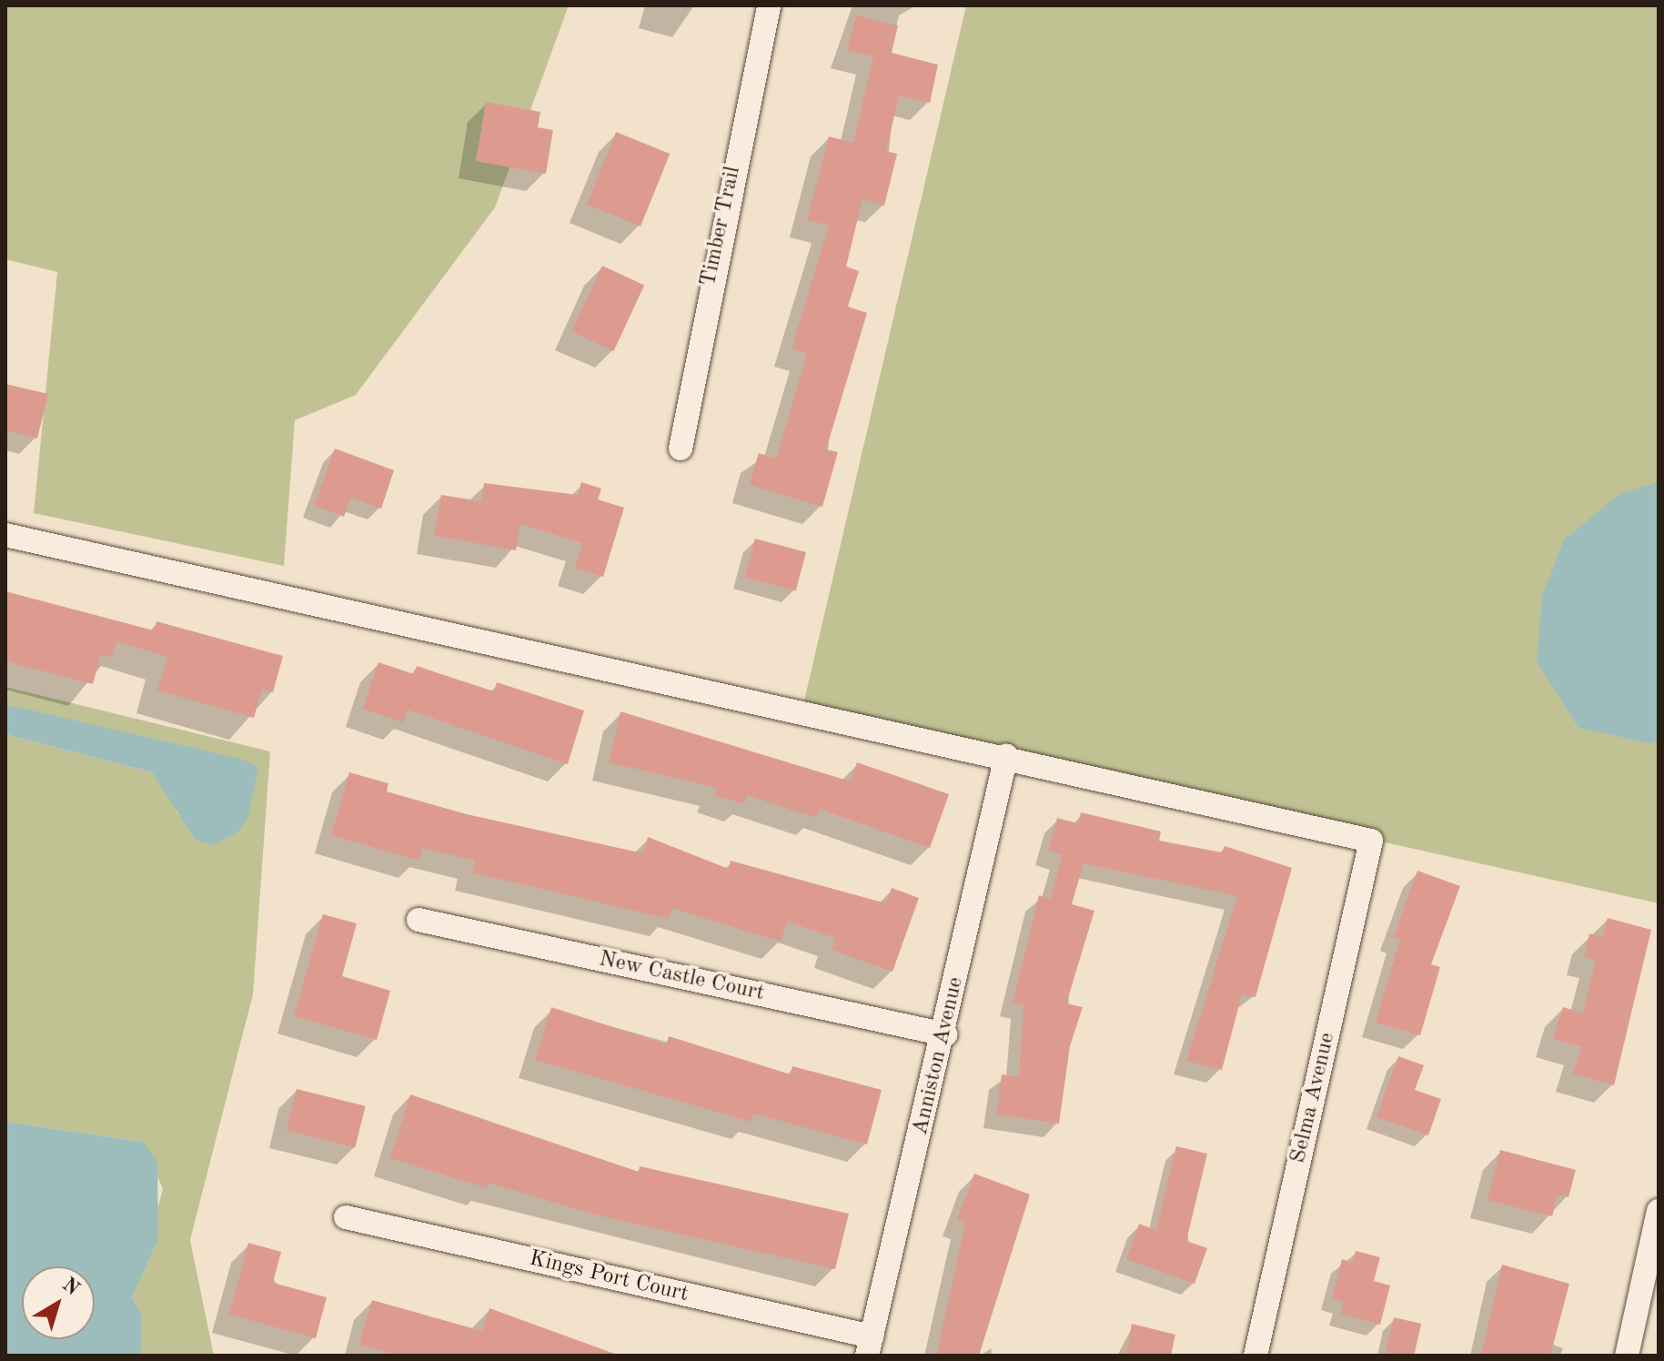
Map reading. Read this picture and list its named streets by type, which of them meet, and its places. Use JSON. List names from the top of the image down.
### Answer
{
  "streets": {
    "street": [
      "Timber Trail",
      "New Castle Court",
      "Anniston Avenue",
      "Selma Avenue",
      "Kings Port Court"
    ]
  },
  "crossings": [
    ["New Castle Court", "Anniston Avenue"],
    ["Anniston Avenue", "Selma Avenue"],
    ["Anniston Avenue", "Kings Port Court"]
  ],
  "north": "top right"
}
